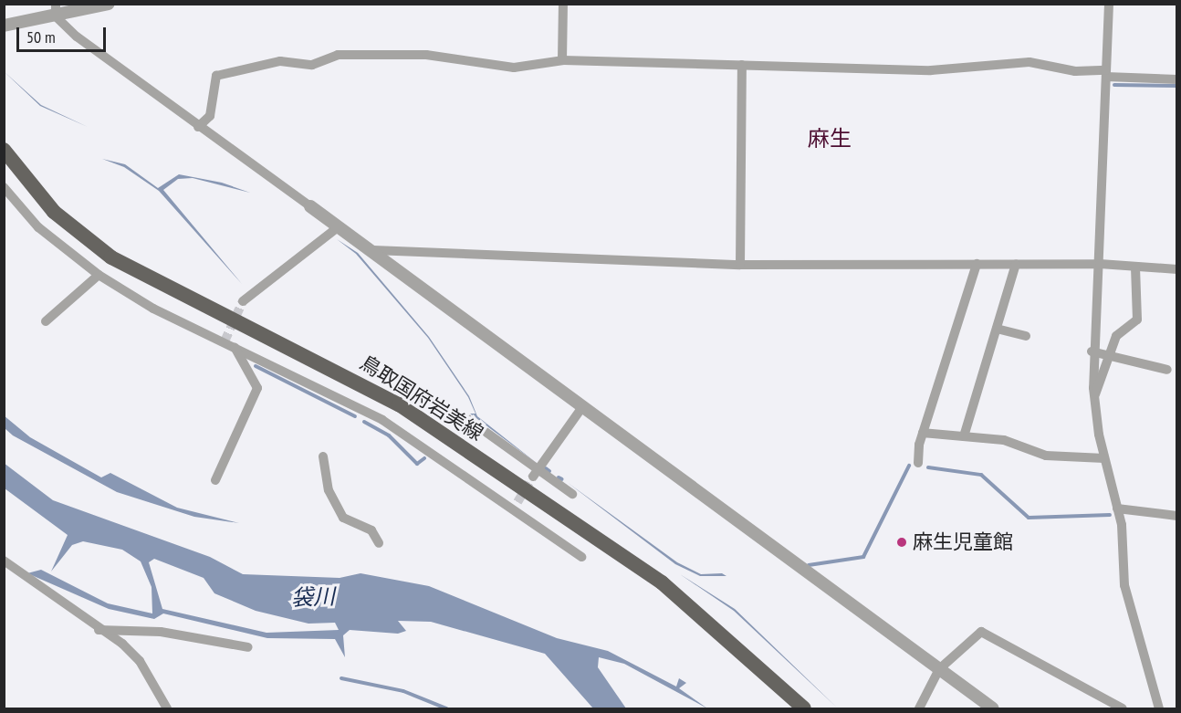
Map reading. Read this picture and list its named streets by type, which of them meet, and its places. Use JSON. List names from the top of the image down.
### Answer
{
  "streets": {
    "main road": ["鳥取国府岩美線"]
  },
  "districts": ["麻生"],
  "water": ["袋川"],
  "places": ["麻生児童館"],
  "scale_bar": "50 m"
}
